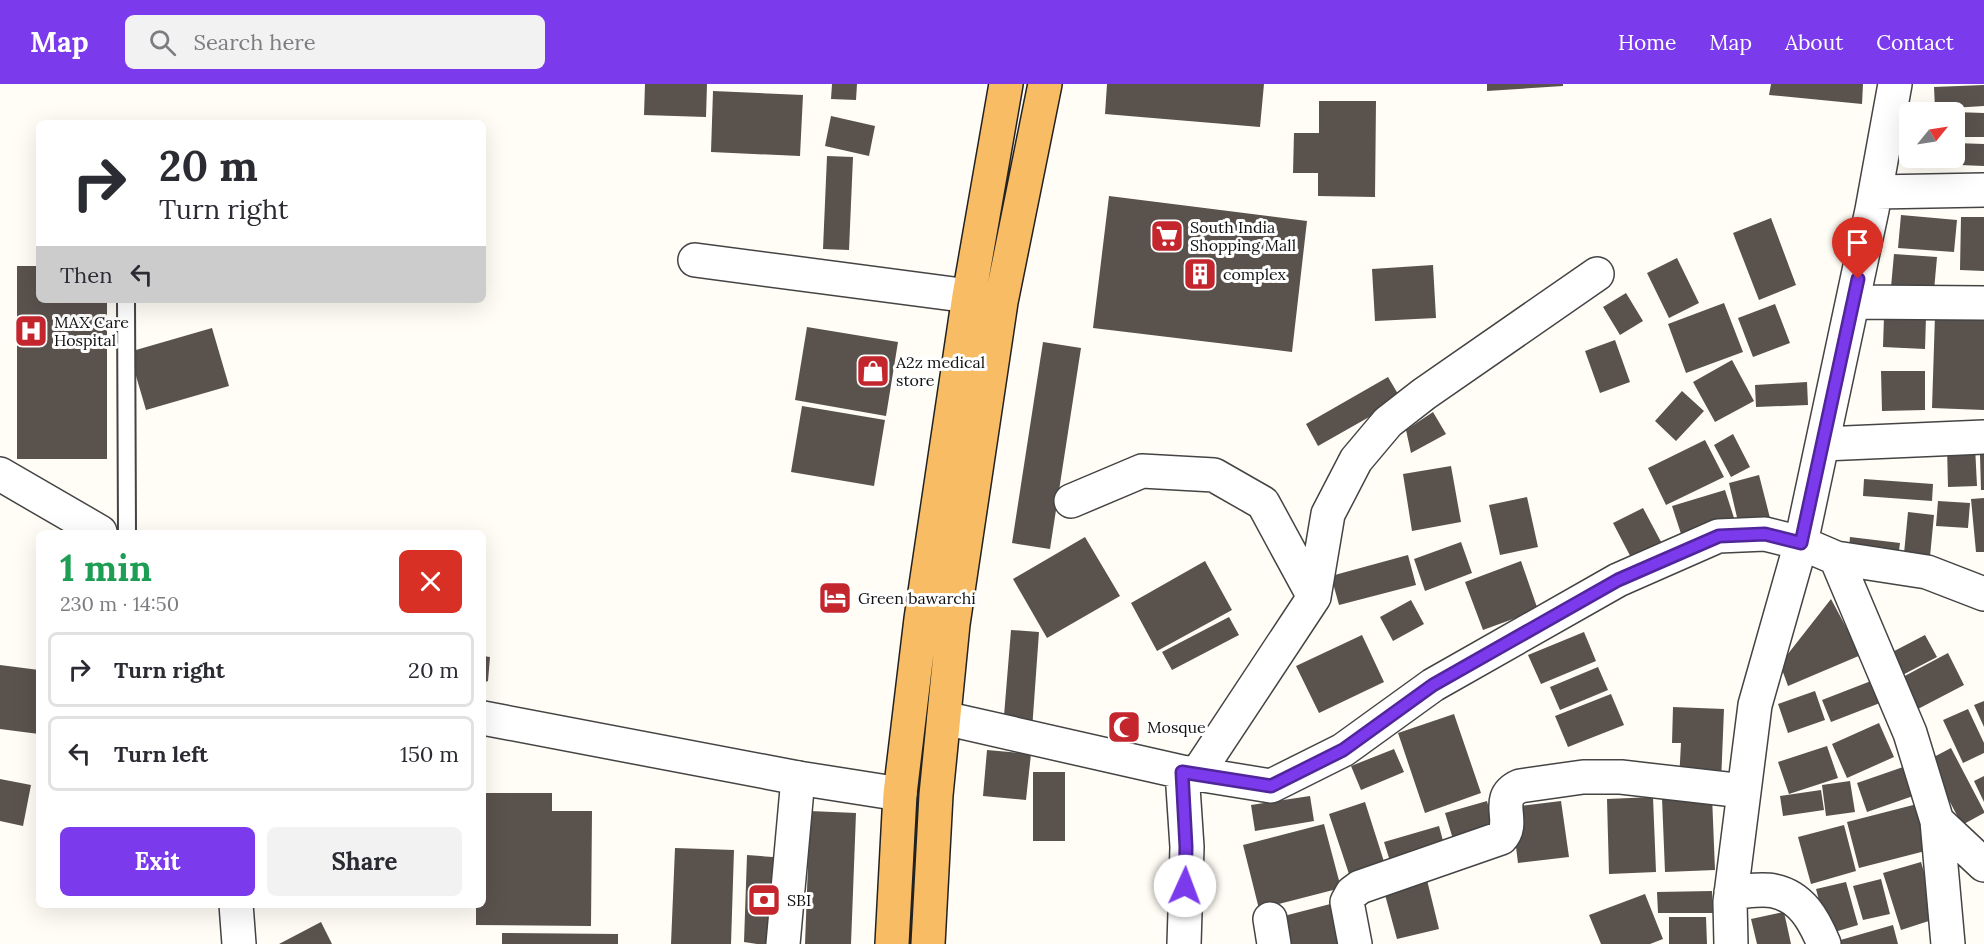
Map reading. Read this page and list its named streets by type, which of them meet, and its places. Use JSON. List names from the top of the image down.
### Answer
{
  "places": {
    "supermarket": ["South India Shopping Mall"],
    "building": ["complex"],
    "hospital": ["MAX Care Hospital"],
    "shop": ["A2z medical store"],
    "hotel": ["Green bawarchi"],
    "mosque": ["Mosque"],
    "bank": ["SBI"]
  },
  "north": "top right",
  "page": {
    "header": "Map",
    "search": "Search here",
    "nav": [
      "Home",
      "Map",
      "About",
      "Contact"
    ],
    "turn": ["20 m", "Turn right"],
    "then": "Then",
    "heading": ["1 min", "230 m · 14:50"],
    "list": [
      {
        "name": "Turn right",
        "value": "20 m"
      },
      {
        "name": "Turn left",
        "value": "150 m"
      }
    ],
    "buttons": ["Exit", "Share"]
  }
}
